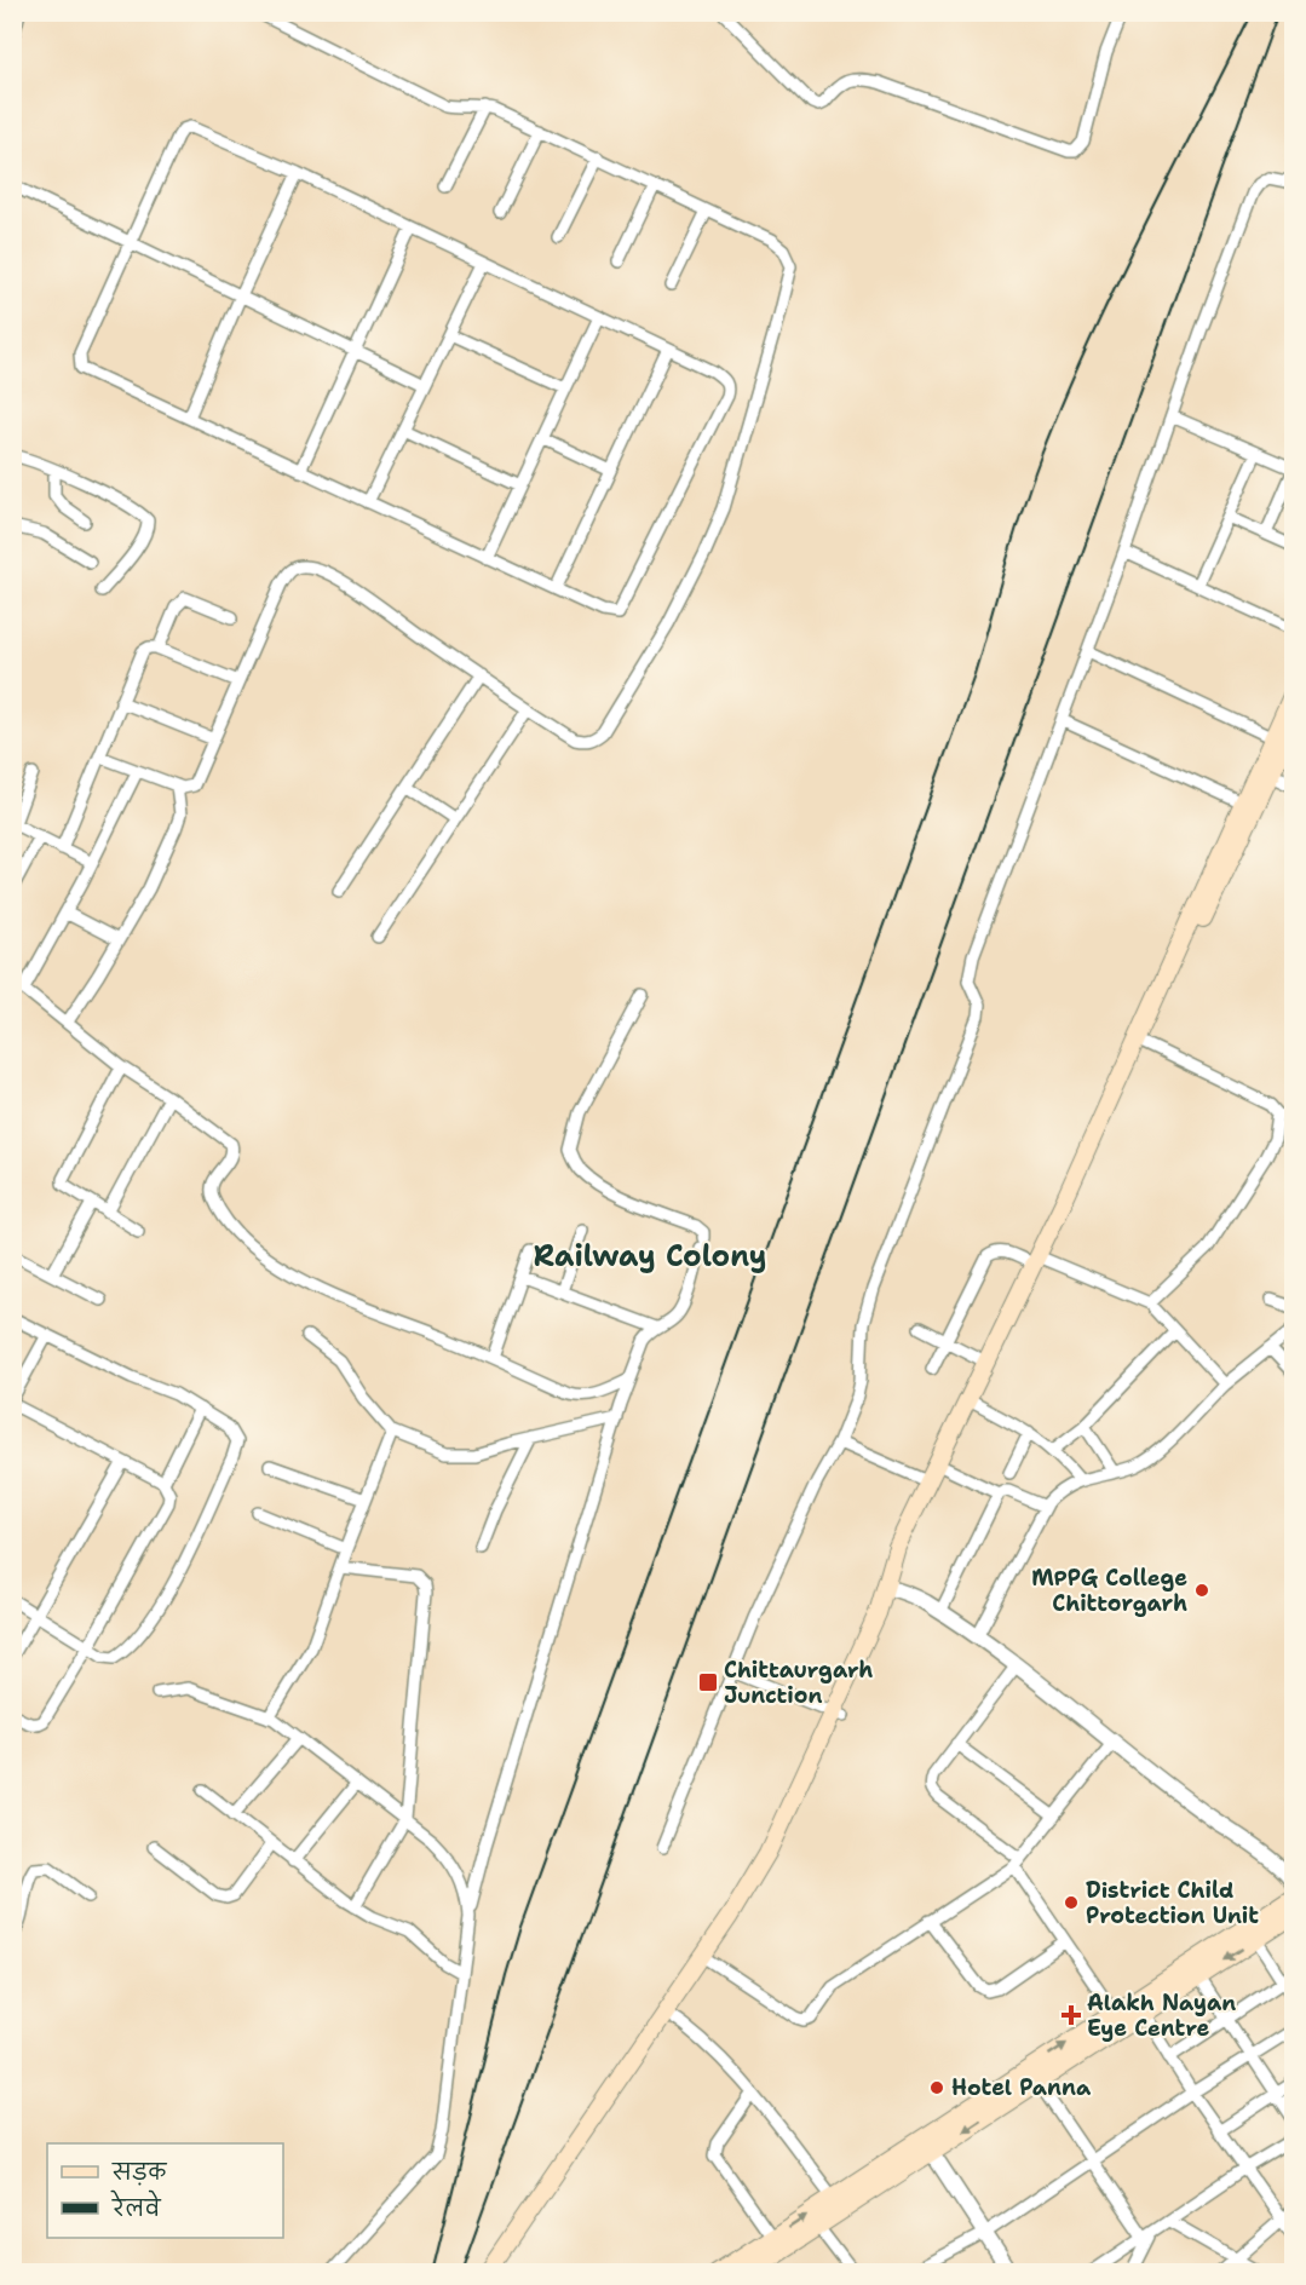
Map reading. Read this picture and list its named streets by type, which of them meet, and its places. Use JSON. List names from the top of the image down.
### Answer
{
  "districts": ["Railway Colony"],
  "places": {
    "other": ["MPPG College Chittorgarh", "District Child Protection Unit", "Hotel Panna"],
    "transit": ["Chittaurgarh Junction"],
    "health": ["Alakh Nayan Eye Centre"]
  },
  "legend": ["सड़क", "रेलवे"]
}
